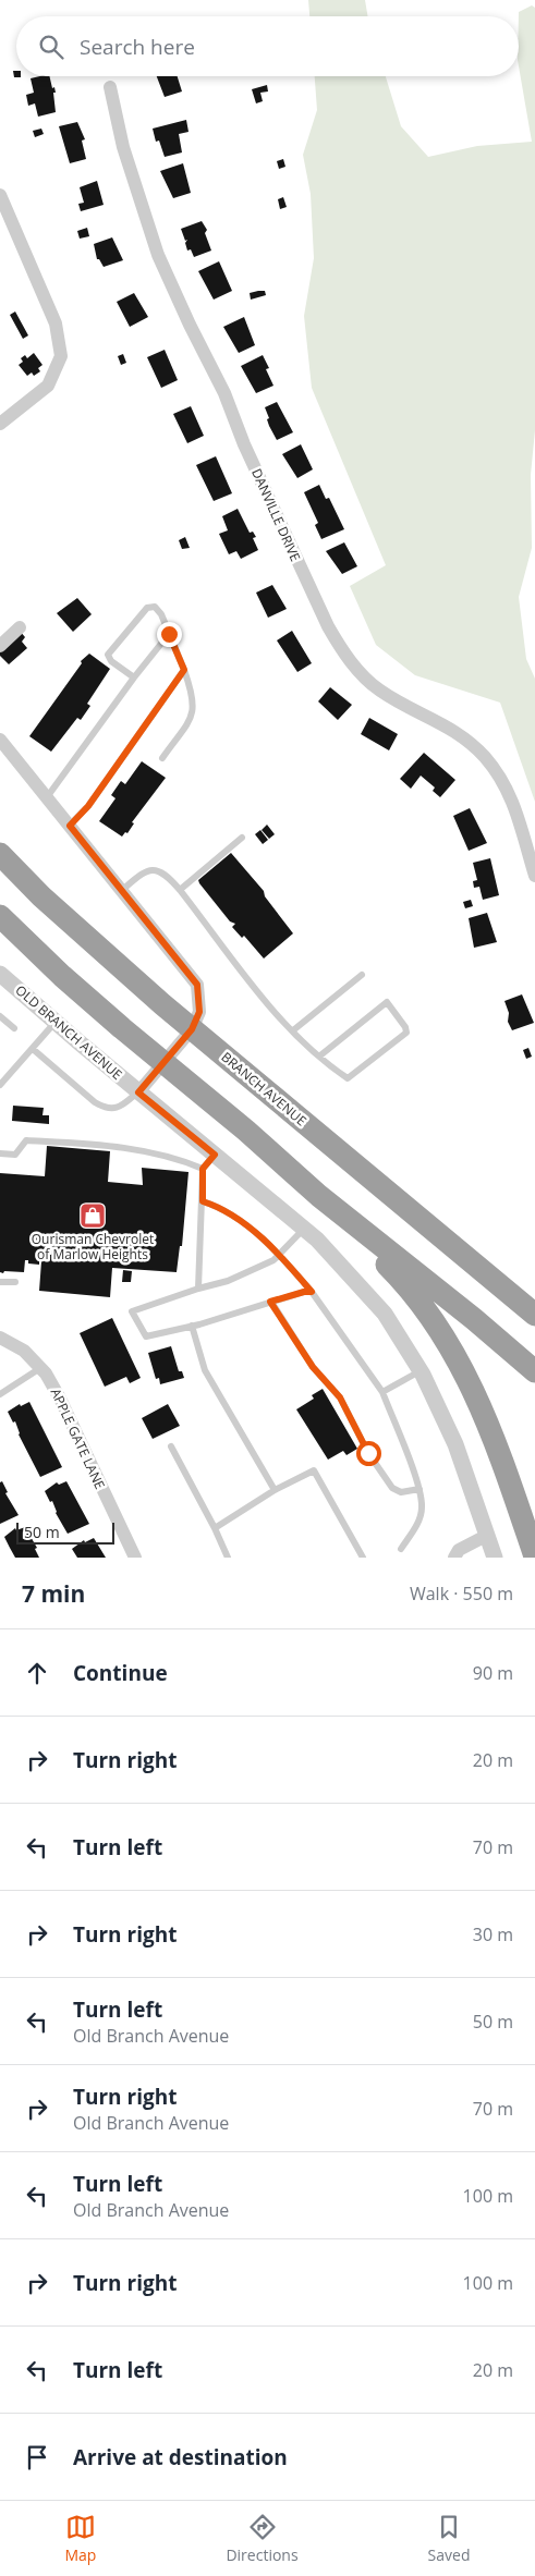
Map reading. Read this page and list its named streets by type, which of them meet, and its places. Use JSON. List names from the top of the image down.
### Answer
{
  "streets": {
    "highway": ["BRANCH AVENUE"],
    "street": ["DANVILLE DRIVE", "OLD BRANCH AVENUE", "APPLE GATE LANE"]
  },
  "places": {
    "shop": ["Ourisman Chevrolet of Marlow Heights"]
  },
  "scale_bar": "50 m",
  "page": {
    "search": "Search here",
    "scale": "50 m",
    "heading": ["7 min", "Walk · 550 m"],
    "list": [
      ["Continue", "90 m"],
      ["Turn right", "20 m"],
      ["Turn left", "70 m"],
      ["Turn right", "30 m"],
      ["Turn left", "Old Branch Avenue", "50 m"],
      ["Turn right", "Old Branch Avenue", "70 m"],
      ["Turn left", "Old Branch Avenue", "100 m"],
      ["Turn right", "100 m"],
      ["Turn left", "20 m"],
      "Arrive at destination"
    ],
    "nav": ["Map", "Directions", "Saved"]
  }
}
